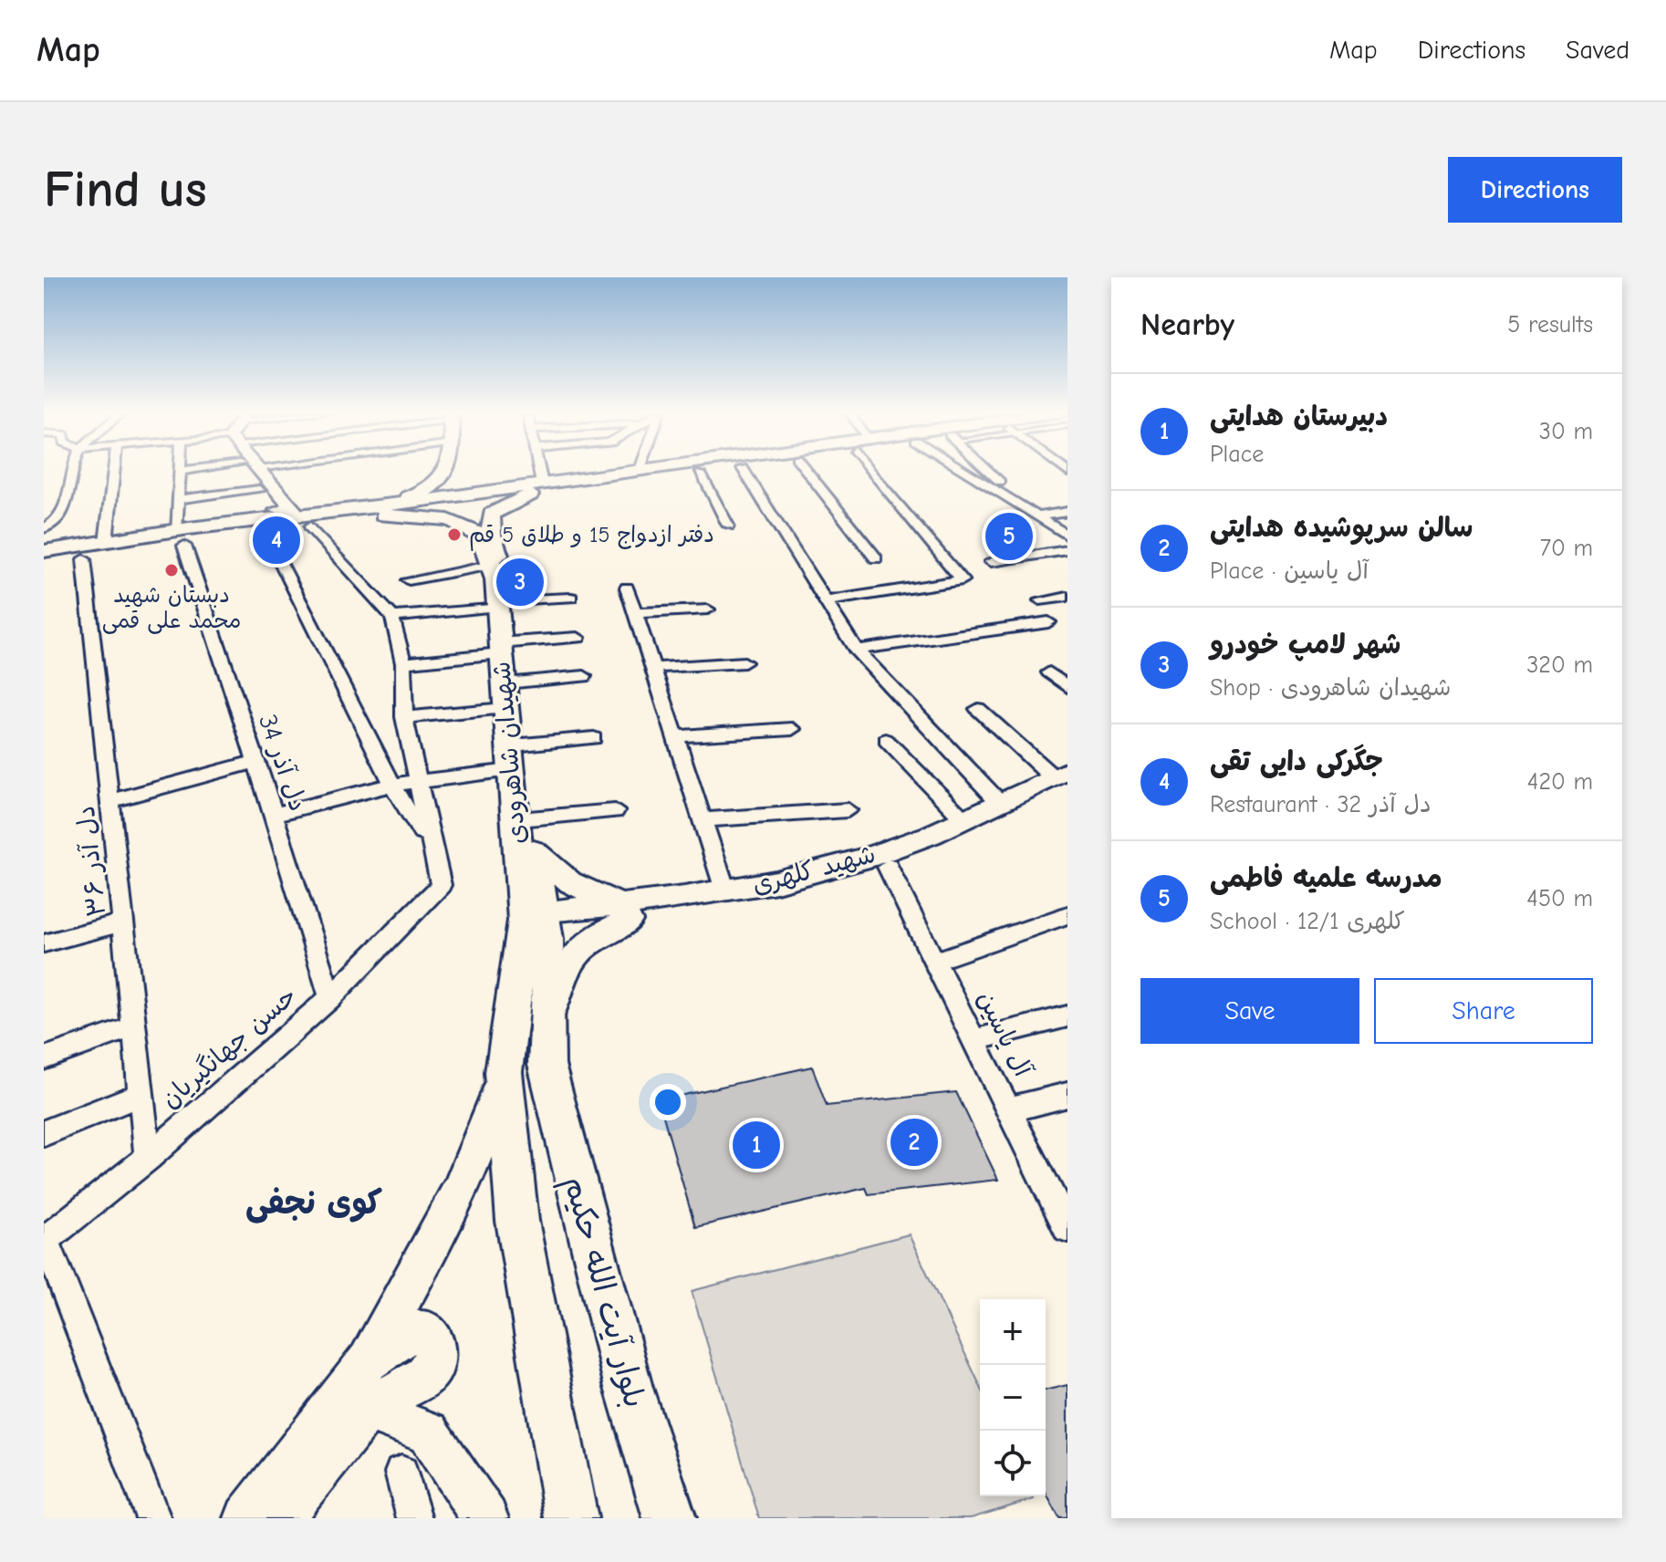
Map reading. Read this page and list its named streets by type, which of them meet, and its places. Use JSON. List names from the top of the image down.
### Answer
{
  "streets": {
    "main road": ["شهیدان شاهرودی", "شهید کلهری", "بلوار آیت الله حکیم"],
    "street": [
      "دل آذر 34",
      "دل آذر ۳۶",
      "آل یاسین",
      "حسن جهانگیریان"
    ]
  },
  "crossings": [
    ["شهیدان شاهرودی", "شهید کلهری"],
    ["شهیدان شاهرودی", "بلوار آیت الله حکیم"],
    ["دل آذر 34", "حسن جهانگیریان"],
    ["دل آذر ۳۶", "حسن جهانگیریان"],
    ["شهید کلهری", "آل یاسین"]
  ],
  "districts": ["کوی نجفی"],
  "places": ["دفتر ازدواج 15 و طلاق 5 قم", "دبستان شهید محمد علی قمی"],
  "page": {
    "header": "Map",
    "nav": ["Map", "Directions", "Saved"],
    "buttons": [
      "Directions",
      ["Save", "Share"]
    ],
    "title": "Find us",
    "heading": ["Nearby", "5 results"],
    "list": [
      {
        "mark": "1",
        "name": "دبیرستان هدایتی",
        "note": "Place",
        "value": "30 m"
      },
      {
        "mark": "2",
        "name": "سالن سرپوشیده هدایتی",
        "note": "Place · آل یاسین",
        "value": "70 m"
      },
      {
        "mark": "3",
        "name": "شهر لامپ خودرو",
        "note": "Shop · شهیدان شاهرودی",
        "value": "320 m"
      },
      {
        "mark": "4",
        "name": "جگرکی دایی تقی",
        "note": "Restaurant · دل آذر 32",
        "value": "420 m"
      },
      {
        "mark": "5",
        "name": "مدرسه علمیه فاطمی",
        "note": "School · کلهری 12/1",
        "value": "450 m"
      }
    ],
    "pins": [
      "5",
      "4",
      "3",
      "2",
      "1"
    ],
    "map_buttons": ["+", "−"]
  }
}
